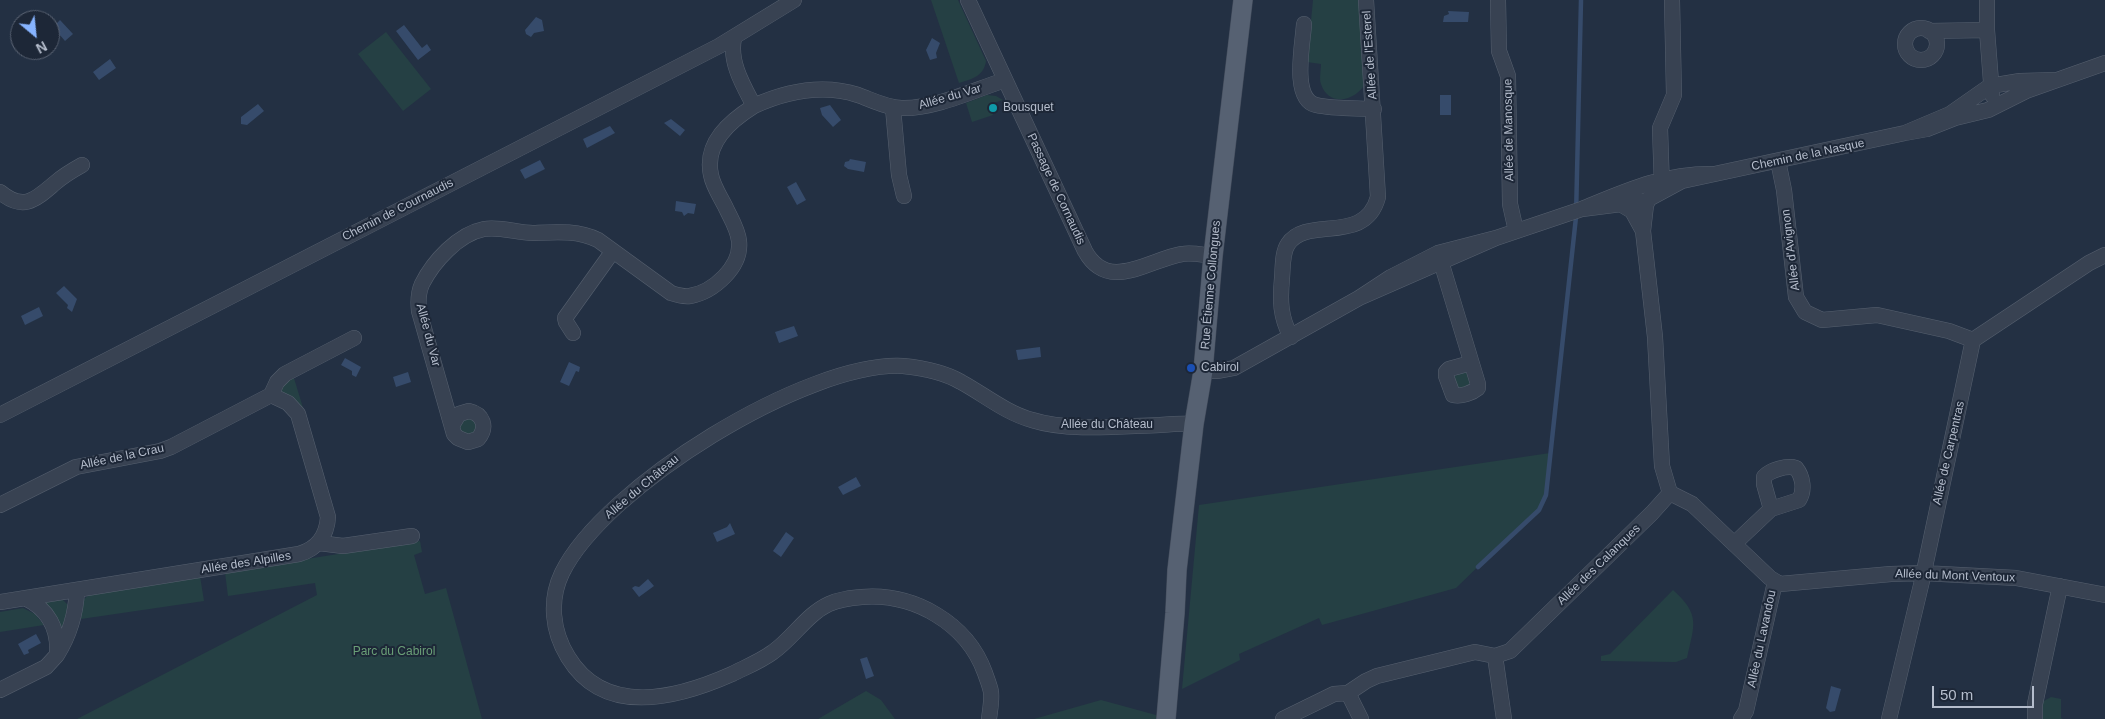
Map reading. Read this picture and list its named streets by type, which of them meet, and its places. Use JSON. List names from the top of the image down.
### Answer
{
  "streets": {
    "main road": ["Rue Étienne Collongues"],
    "street": [
      "Allée de l'Esterel",
      "Allée du Var",
      "Allée de Manosque",
      "Chemin de la Nasque",
      "Passage de Cornaudis",
      "Chemin de Cournaudis",
      "Allée d'Avignon",
      "Allée du Château",
      "Allée de Carpentras",
      "Allée de la Crau",
      "Allée des Alpilles",
      "Allée des Calanques",
      "Allée du Mont Ventoux",
      "Allée du Lavandou"
    ]
  },
  "crossings": [
    ["Allée de l'Esterel", "Chemin de la Nasque"],
    ["Allée du Var", "Passage de Cornaudis"],
    ["Allée de Manosque", "Chemin de la Nasque"],
    ["Chemin de la Nasque", "Allée d'Avignon"],
    ["Chemin de la Nasque", "Rue Étienne Collongues"],
    ["Passage de Cornaudis", "Rue Étienne Collongues"],
    ["Allée d'Avignon", "Allée de Carpentras"],
    ["Rue Étienne Collongues", "Allée du Château"],
    ["Allée de Carpentras", "Allée du Mont Ventoux"],
    ["Allée des Calanques", "Allée du Lavandou"],
    ["Allée du Mont Ventoux", "Allée du Lavandou"]
  ],
  "parks": ["Parc du Cabirol"],
  "places": ["Bousquet", "Cabirol"],
  "scale_bar": "50 m",
  "north": "bottom right"
}
